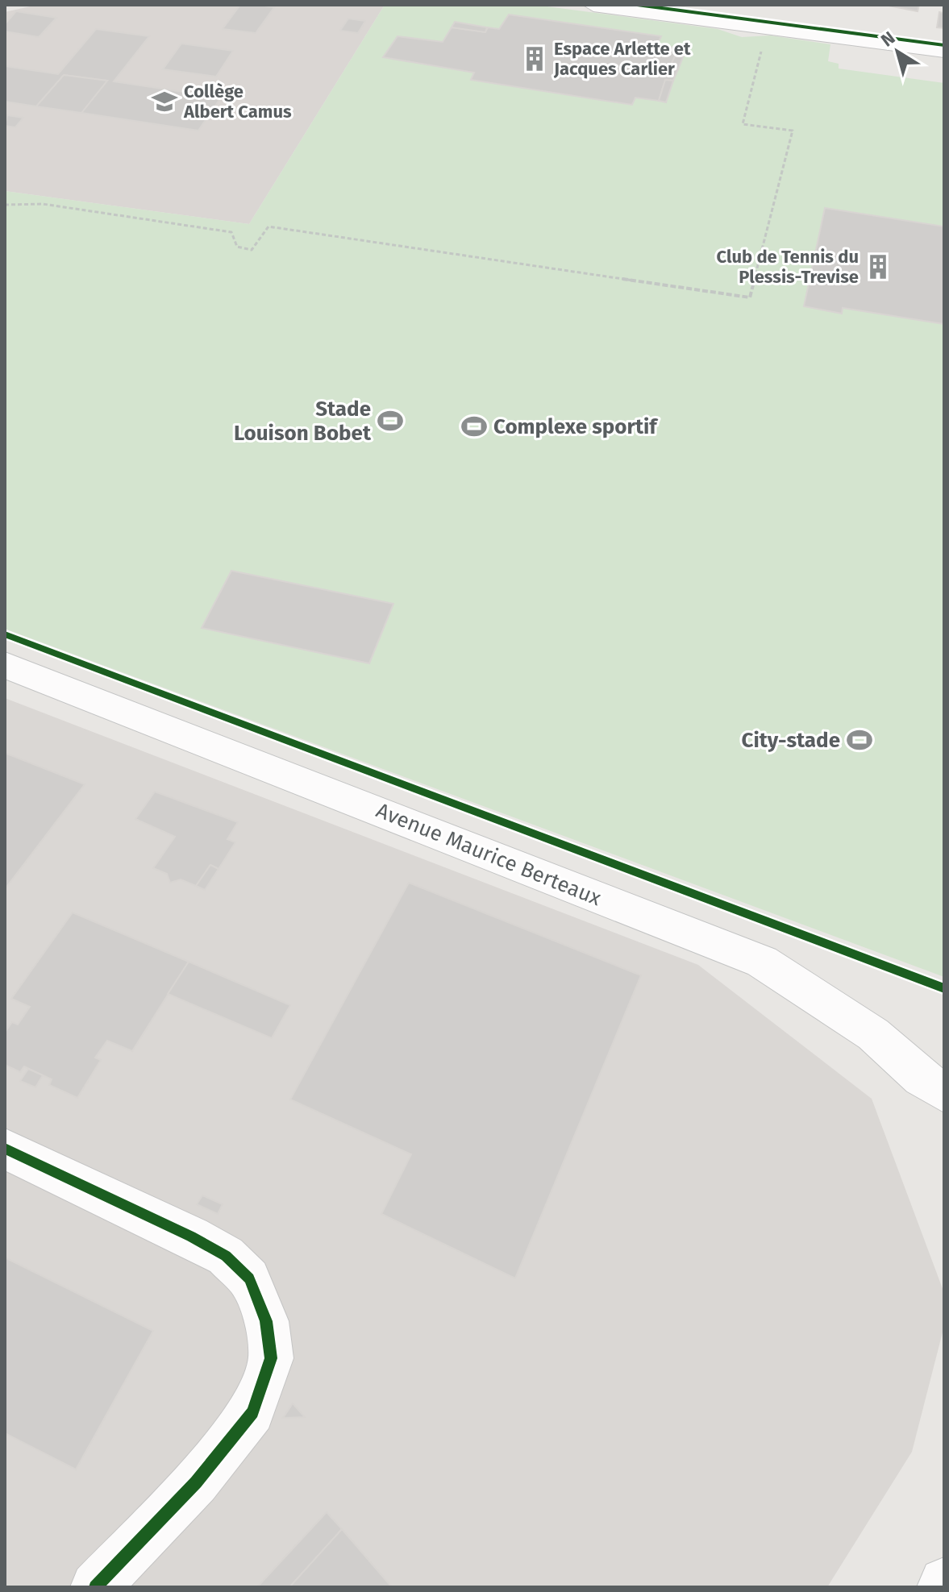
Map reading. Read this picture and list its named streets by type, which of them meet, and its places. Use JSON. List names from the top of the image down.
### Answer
{
  "streets": {
    "street": ["Avenue Maurice Berteaux"]
  },
  "places": {
    "building": ["Espace Arlette et Jacques Carlier", "Club de Tennis du Plessis-Trevise"],
    "school or university": ["Collège Albert Camus"],
    "sports": ["Stade Louison Bobet", "Complexe sportif", "City-stade"]
  },
  "north": "top left"
}
